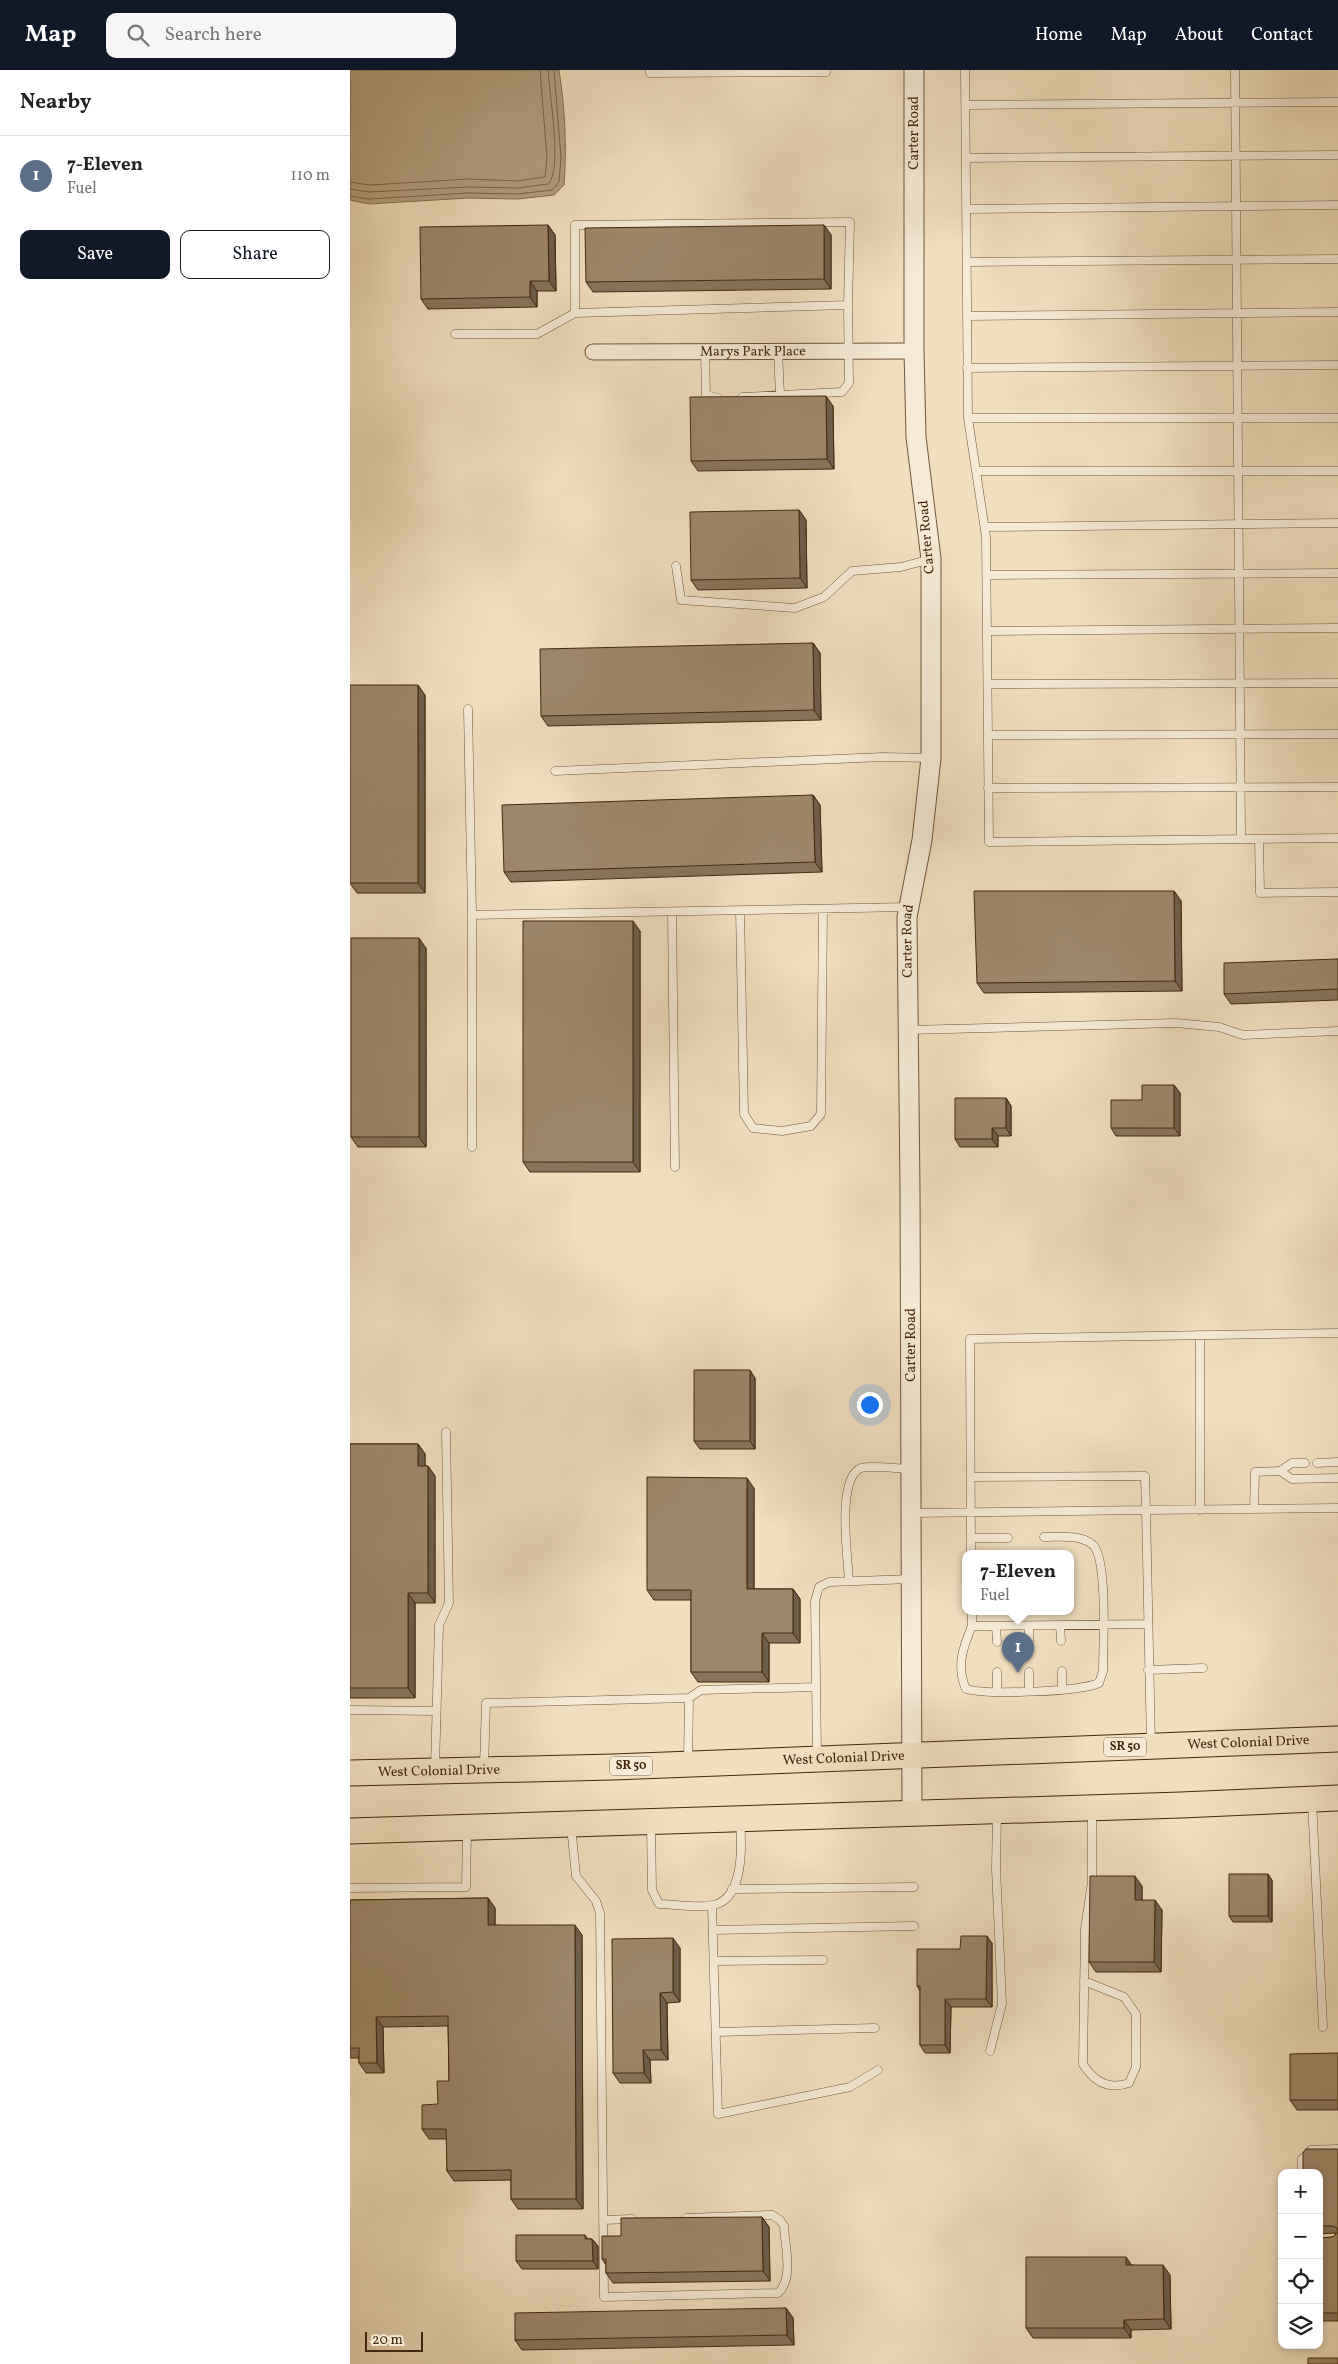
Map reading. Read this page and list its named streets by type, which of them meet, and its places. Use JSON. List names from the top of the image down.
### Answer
{
  "streets": {
    "highway": ["West Colonial Drive", "SR 50"],
    "street": ["Carter Road", "Marys Park Place"]
  },
  "crossings": [
    ["Carter Road", "Marys Park Place"],
    ["Carter Road", "West Colonial Drive"]
  ],
  "scale_bar": "20 m",
  "page": {
    "header": "Map",
    "search": "Search here",
    "nav": [
      "Home",
      "Map",
      "About",
      "Contact"
    ],
    "heading": "Nearby",
    "list": [
      {
        "mark": "1",
        "name": "7-Eleven",
        "note": "Fuel",
        "value": "110 m"
      }
    ],
    "buttons": ["Save", "Share"],
    "popup": ["7-Eleven", "Fuel"],
    "pins": "1",
    "map_buttons": ["+", "−"],
    "scale": "20 m"
  }
}
